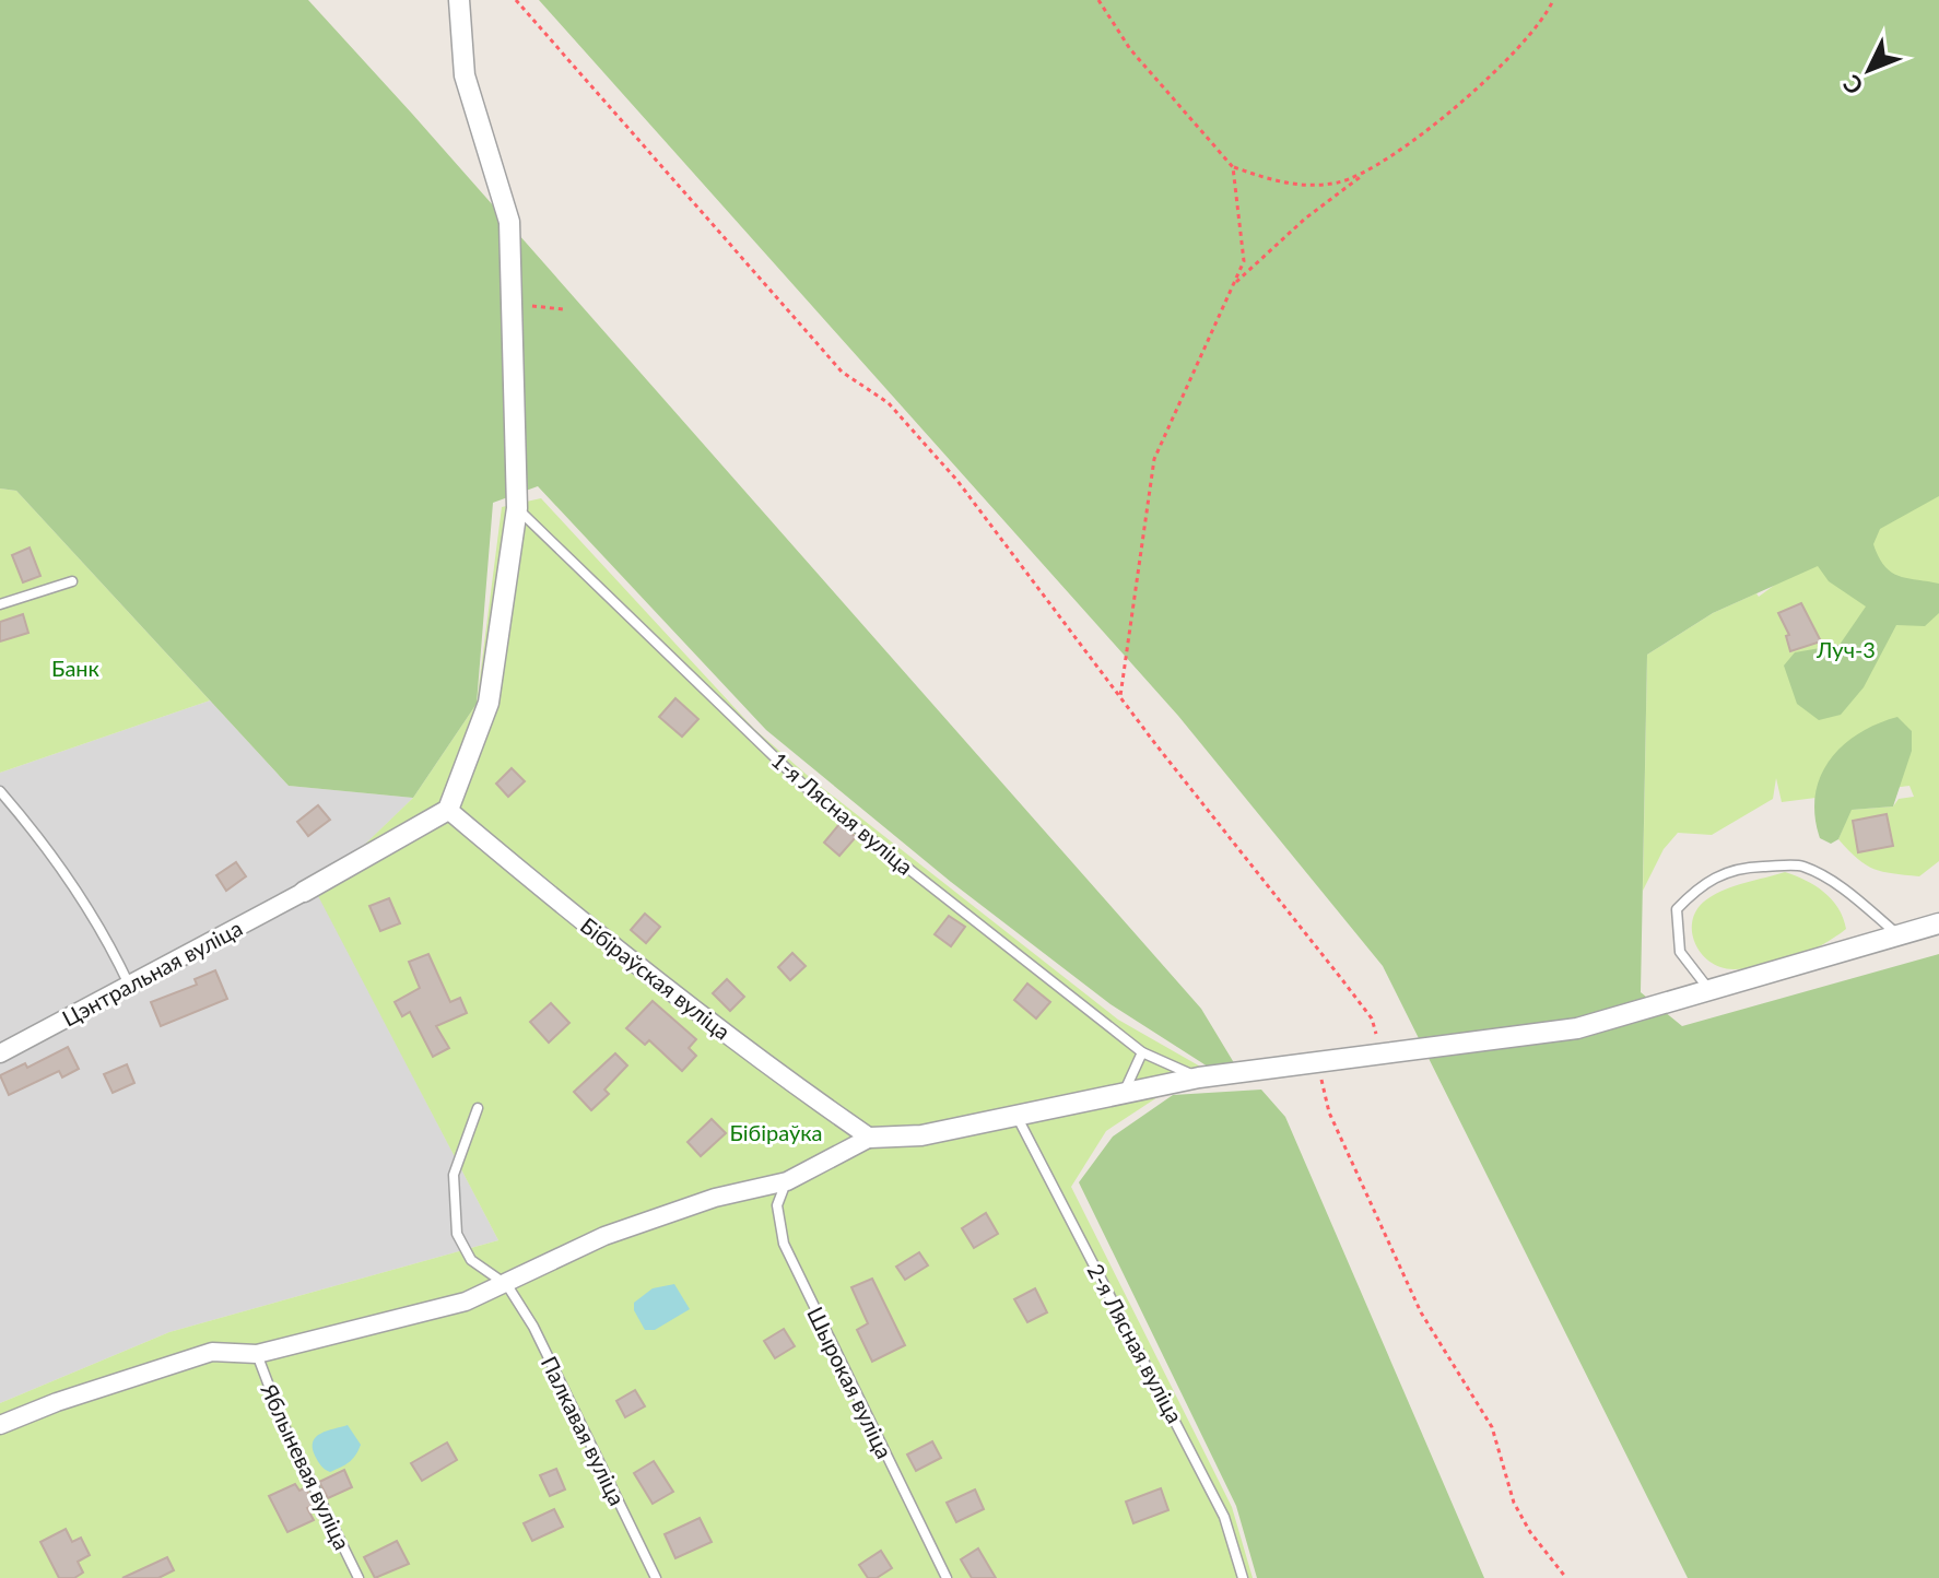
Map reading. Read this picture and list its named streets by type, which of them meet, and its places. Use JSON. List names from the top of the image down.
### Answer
{
  "streets": {
    "street": ["Цэнтральная вуліца", "Бібіраўская вуліца"],
    "lane": [
      "1-я Лясная вуліца",
      "2-я Лясная вуліца",
      "Шырокая вуліца",
      "Палкавая вуліца",
      "Яблыневая вуліца"
    ]
  },
  "parks": ["Луч-3", "Банк", "Бібіраўка"],
  "north": "bottom left"
}
